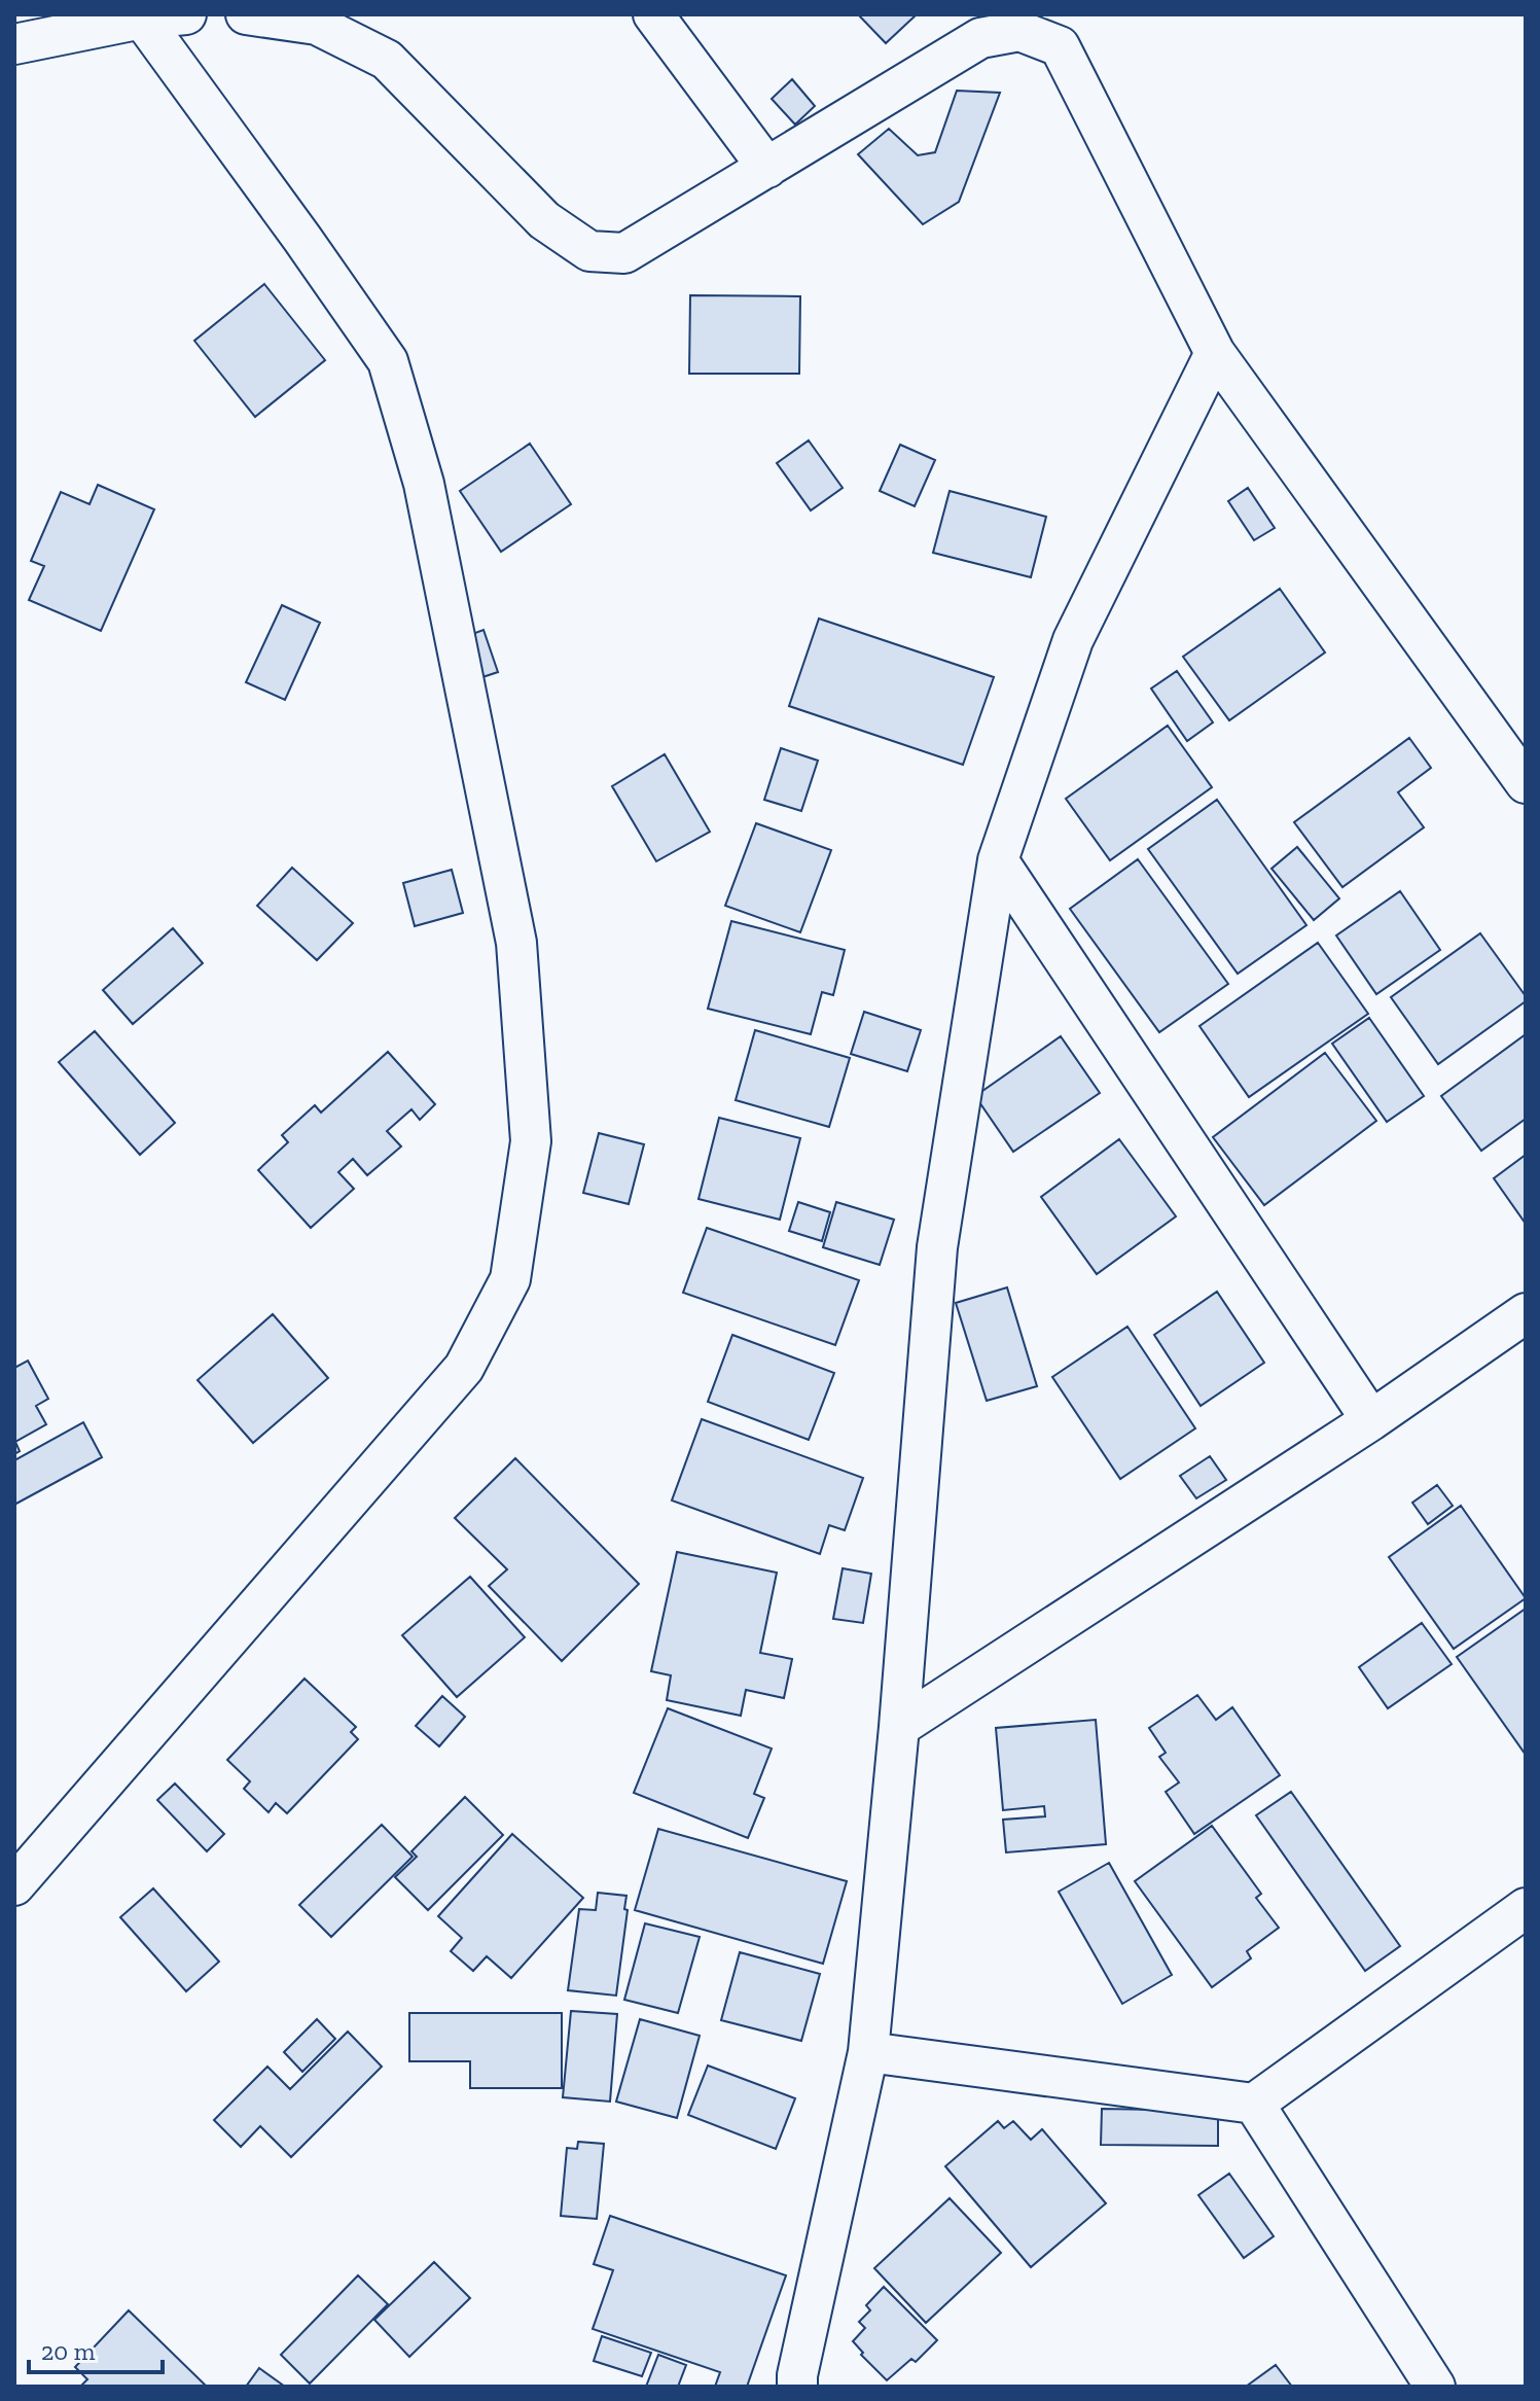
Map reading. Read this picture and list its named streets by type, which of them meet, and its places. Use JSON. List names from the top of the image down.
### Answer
{
  "scale_bar": "20 m"
}
